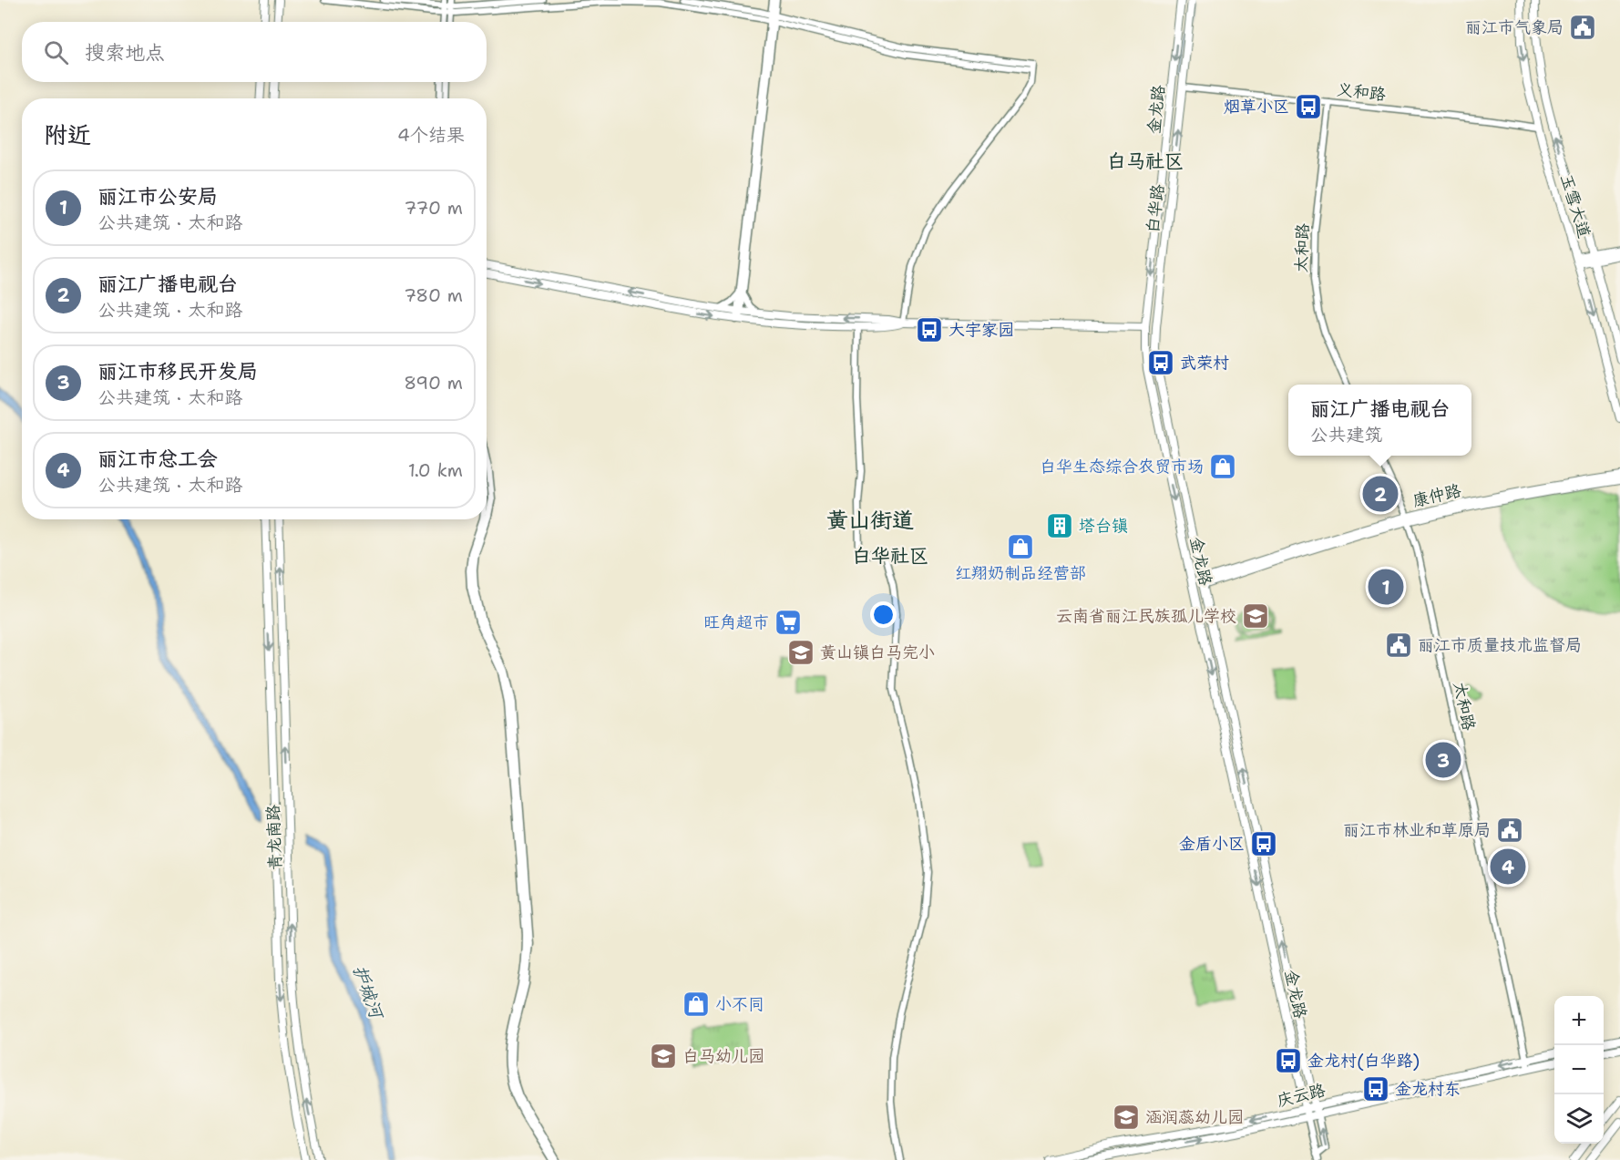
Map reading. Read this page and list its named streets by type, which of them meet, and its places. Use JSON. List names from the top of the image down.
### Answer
{
  "streets": {
    "main road": [
      "金龙路",
      "玉雪大道",
      "白华路",
      "康仲路",
      "青龙南路",
      "庆云路"
    ],
    "street": ["义和路", "太和路"]
  },
  "crossings": [
    ["义和路", "玉雪大道"],
    ["义和路", "白华路"],
    ["义和路", "太和路"],
    ["金龙路", "白华路"],
    ["金龙路", "康仲路"],
    ["金龙路", "庆云路"],
    ["太和路", "康仲路"],
    ["太和路", "庆云路"]
  ],
  "one_way": ["白华路"],
  "districts": ["白马社区", "黄山街道", "白华社区"],
  "water": ["护城河"],
  "places": {
    "public building": ["丽江市气象局", "丽江市质量技术监督局", "丽江市林业和草原局"],
    "bus stop": [
      "烟草小区",
      "大宇家园",
      "武荣村",
      "金盾小区",
      "金龙村(白华路)",
      "金龙村东"
    ],
    "shop": ["白华生态综合农贸市场", "红翔奶制品经营部", "小不同"],
    "building": ["塔台镇"],
    "school or university": [
      "云南省丽江民族孤儿学校",
      "黄山镇白马完小",
      "白马幼儿园",
      "涵润蕊幼儿园"
    ],
    "supermarket": ["旺角超市"]
  },
  "page": {
    "search": "搜索地点",
    "heading": ["附近", "4个结果"],
    "list": [
      {
        "mark": "1",
        "name": "丽江市公安局",
        "note": "公共建筑 · 太和路",
        "value": "770 m"
      },
      {
        "mark": "2",
        "name": "丽江广播电视台",
        "note": "公共建筑 · 太和路",
        "value": "780 m"
      },
      {
        "mark": "3",
        "name": "丽江市移民开发局",
        "note": "公共建筑 · 太和路",
        "value": "890 m"
      },
      {
        "mark": "4",
        "name": "丽江市总工会",
        "note": "公共建筑 · 太和路",
        "value": "1.0 km"
      }
    ],
    "popup": ["丽江广播电视台", "公共建筑"],
    "pins": [
      "2",
      "1",
      "3",
      "4"
    ],
    "map_buttons": ["+", "−"]
  }
}
